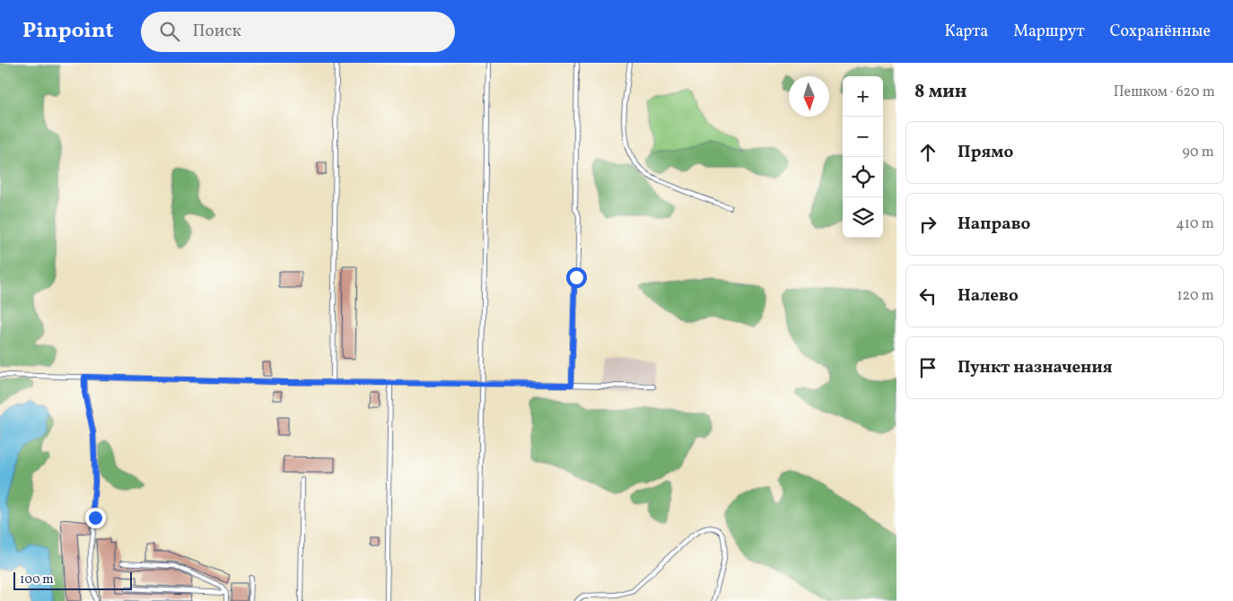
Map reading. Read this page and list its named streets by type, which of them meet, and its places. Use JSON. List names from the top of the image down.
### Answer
{
  "scale_bar": "100 m",
  "north": "bottom",
  "page": {
    "header": "Pinpoint",
    "search": "Поиск",
    "nav": ["Карта", "Маршрут", "Сохранённые"],
    "heading": ["8 мин", "Пешком · 620 m"],
    "map_buttons": ["+", "−"],
    "list": [
      ["Прямо", "90 m"],
      ["Направо", "410 m"],
      ["Налево", "120 m"],
      "Пункт назначения"
    ],
    "scale": "100 m"
  }
}
